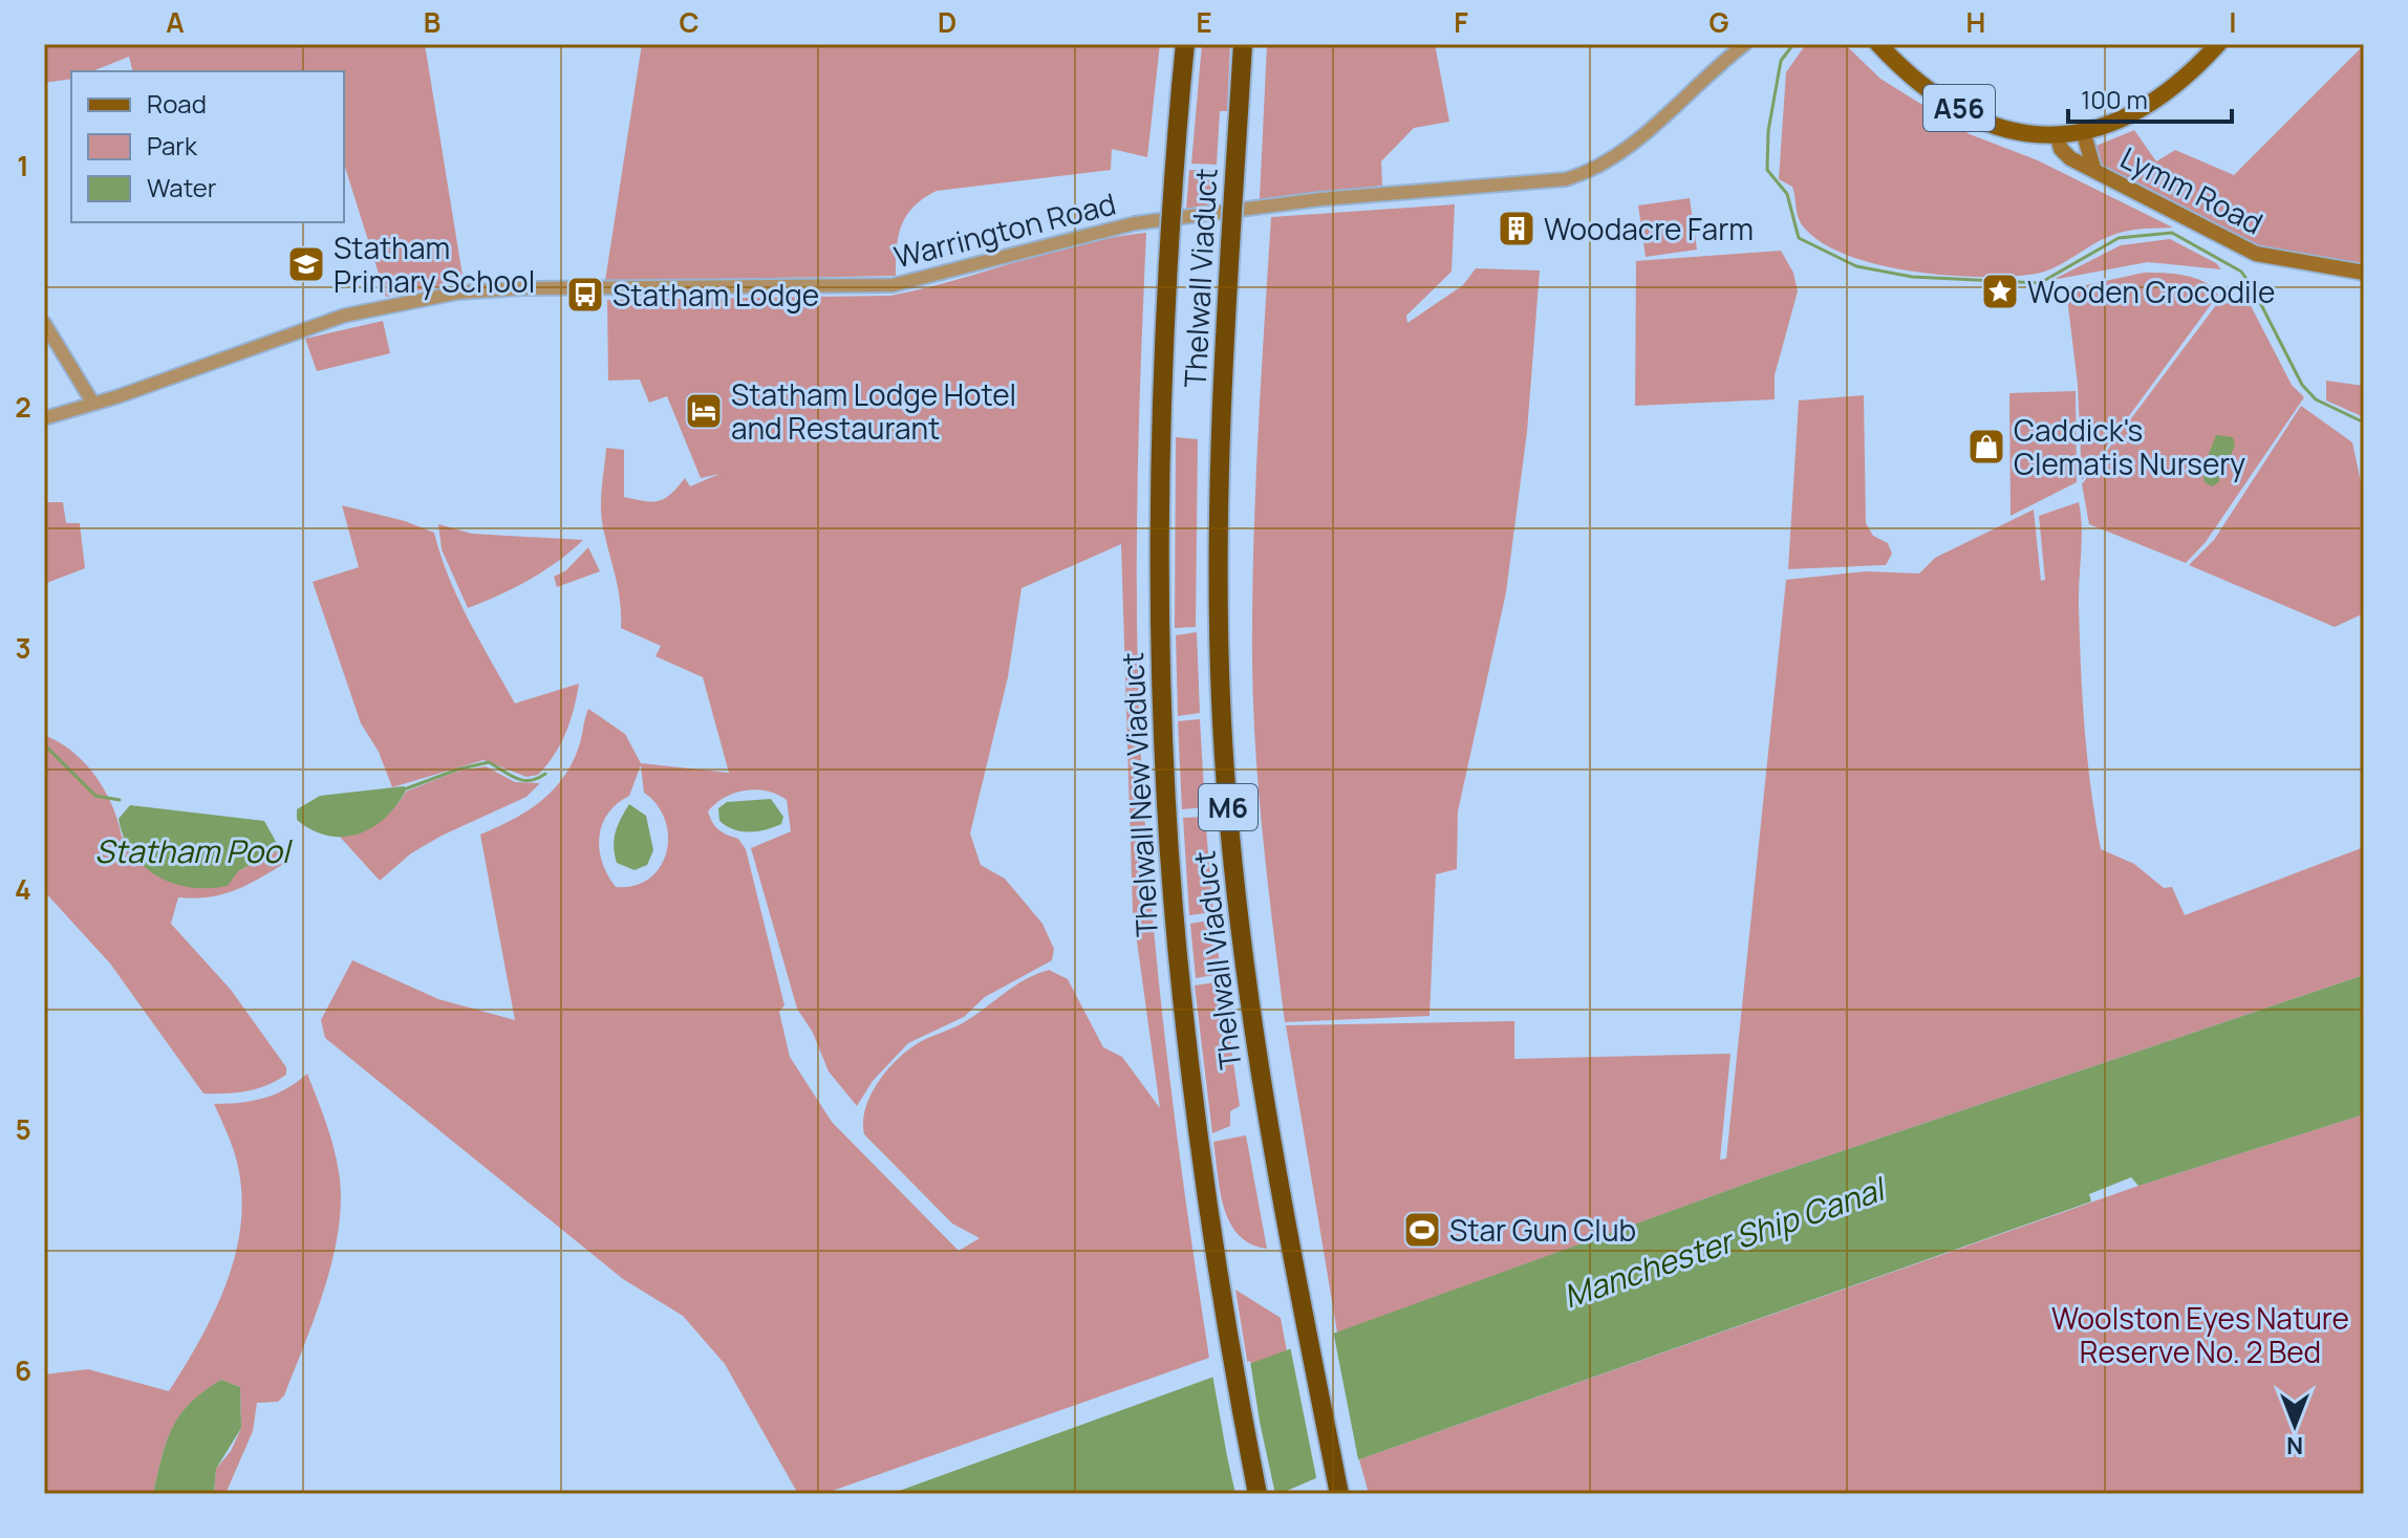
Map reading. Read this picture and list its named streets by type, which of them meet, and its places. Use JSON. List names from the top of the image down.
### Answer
{
  "streets": {
    "highway": ["Thelwall Viaduct", "Thelwall New Viaduct", "M6"],
    "main road": ["A56", "Lymm Road"],
    "street": ["Warrington Road"]
  },
  "crossings": [
    ["A56", "Lymm Road"]
  ],
  "water": ["Statham Pool", "Manchester Ship Canal"],
  "parks": ["Woolston Eyes Nature Reserve No. 2 Bed"],
  "places": {
    "building": ["Woodacre Farm"],
    "school or university": ["Statham Primary School"],
    "place": ["Wooden Crocodile"],
    "bus stop": ["Statham Lodge"],
    "hotel": ["Statham Lodge Hotel and Restaurant"],
    "shop": ["Caddick's Clematis Nursery"],
    "sports": ["Star Gun Club"]
  },
  "legend": ["Road", "Park", "Water"],
  "scale_bar": "100 m",
  "north": "bottom",
  "grid": {
    "columns": [
      "A",
      "B",
      "C",
      "D",
      "E",
      "F",
      "G",
      "H",
      "I"
    ],
    "rows": [
      "1",
      "2",
      "3",
      "4",
      "5",
      "6"
    ]
  }
}
